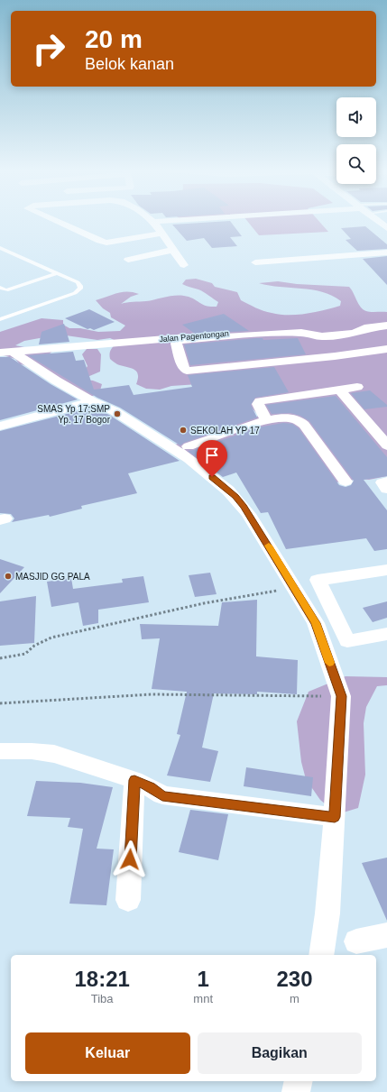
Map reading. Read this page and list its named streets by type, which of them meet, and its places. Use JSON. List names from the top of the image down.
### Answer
{
  "streets": {
    "street": ["Jalan Pagentongan"]
  },
  "places": ["SMAS Yp 17;SMP Yp. 17 Bogor", "SEKOLAH YP 17", "MASJID GG PALA"],
  "page": {
    "turn": ["20 m", "Belok kanan"],
    "eta": [
      "18:21",
      "Tiba",
      "1",
      "mnt",
      "230",
      "m"
    ],
    "buttons": ["Keluar", "Bagikan"]
  }
}
